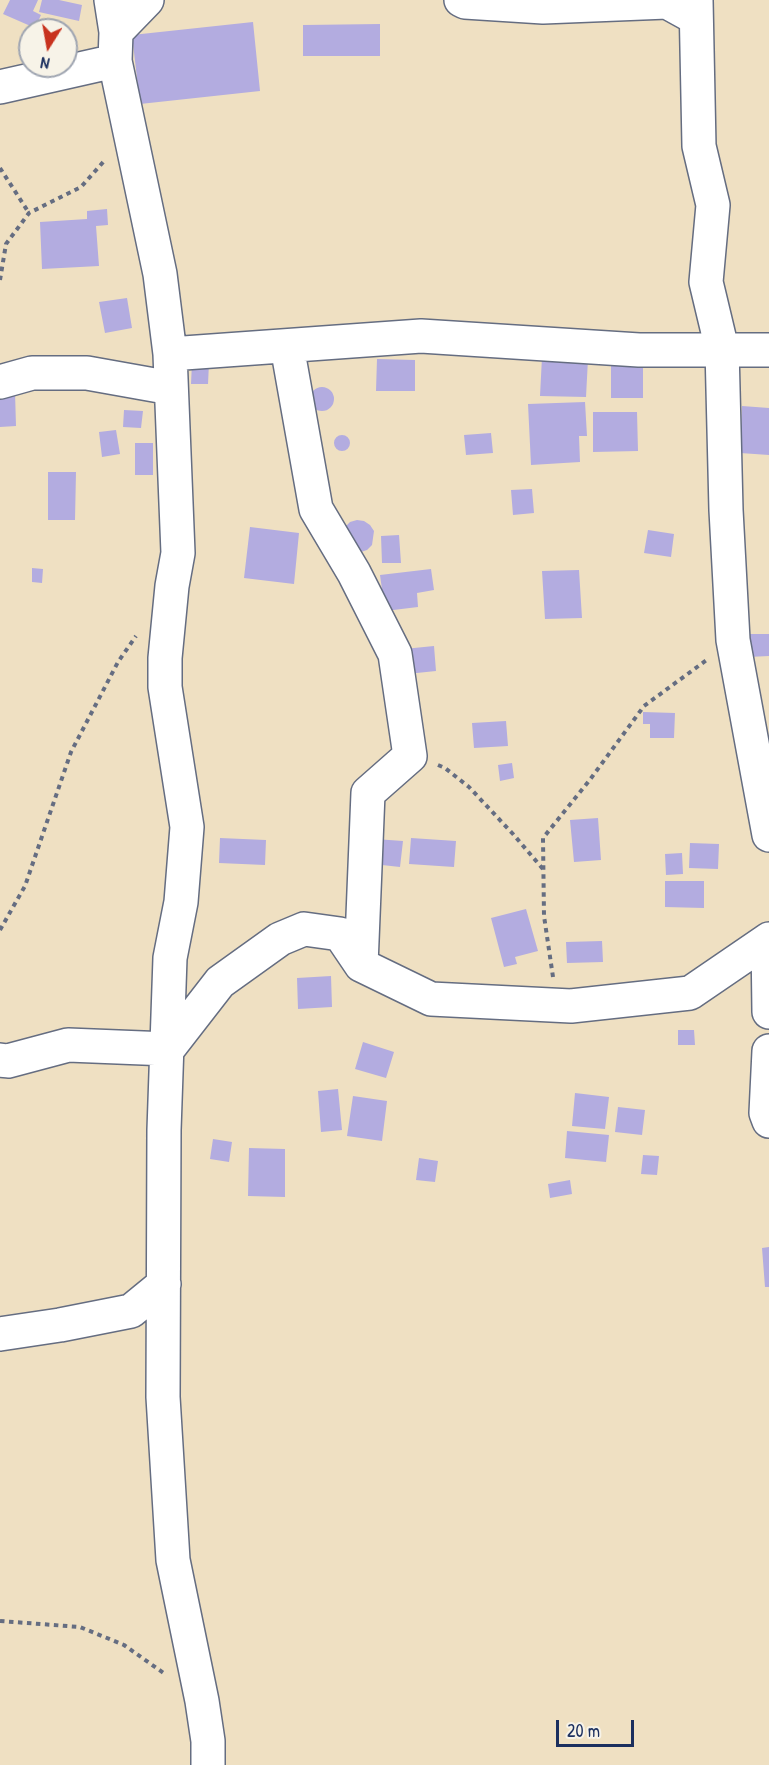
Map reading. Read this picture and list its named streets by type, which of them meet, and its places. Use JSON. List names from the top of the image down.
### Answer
{
  "scale_bar": "20 m",
  "north": "bottom"
}
